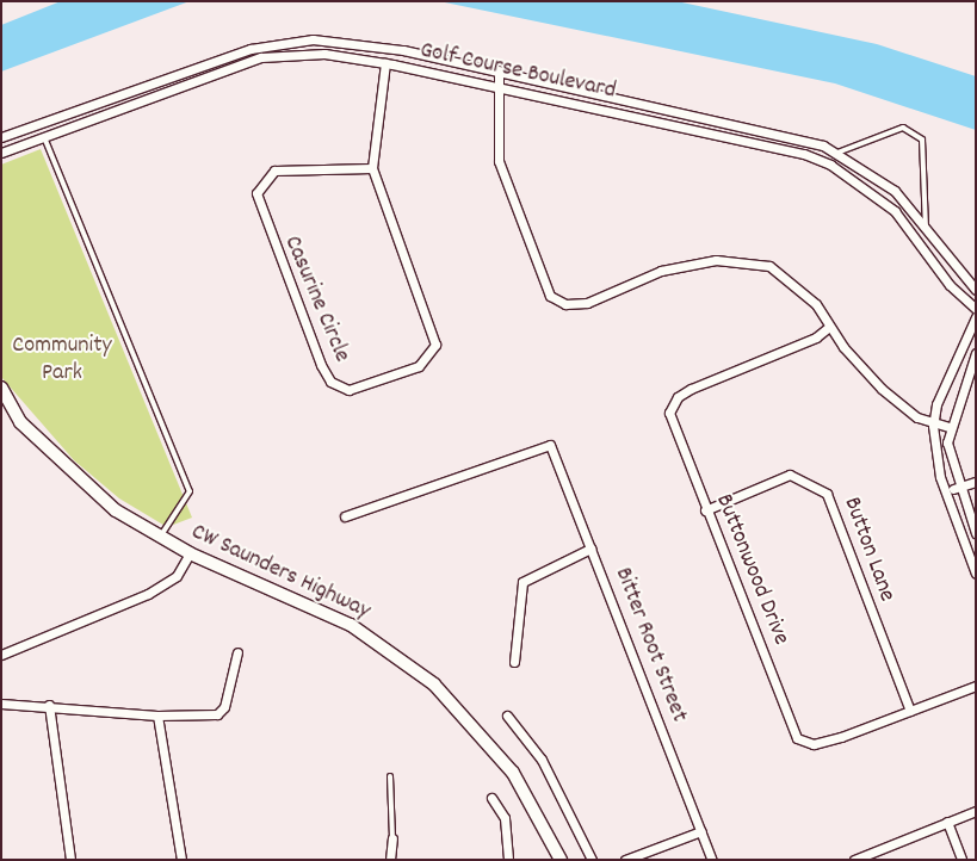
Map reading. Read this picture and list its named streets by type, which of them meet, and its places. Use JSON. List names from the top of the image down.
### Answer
{
  "streets": {
    "main road": ["CW Saunders Highway"],
    "street": [
      "Golf Course Boulevard",
      "Casurine Circle",
      "Button Lane",
      "Buttonwood Drive",
      "Bitter Root Street"
    ]
  },
  "crossings": [
    ["Golf Course Boulevard", "Casurine Circle"],
    ["Button Lane", "Buttonwood Drive"]
  ],
  "parks": ["Community Park"]
}
